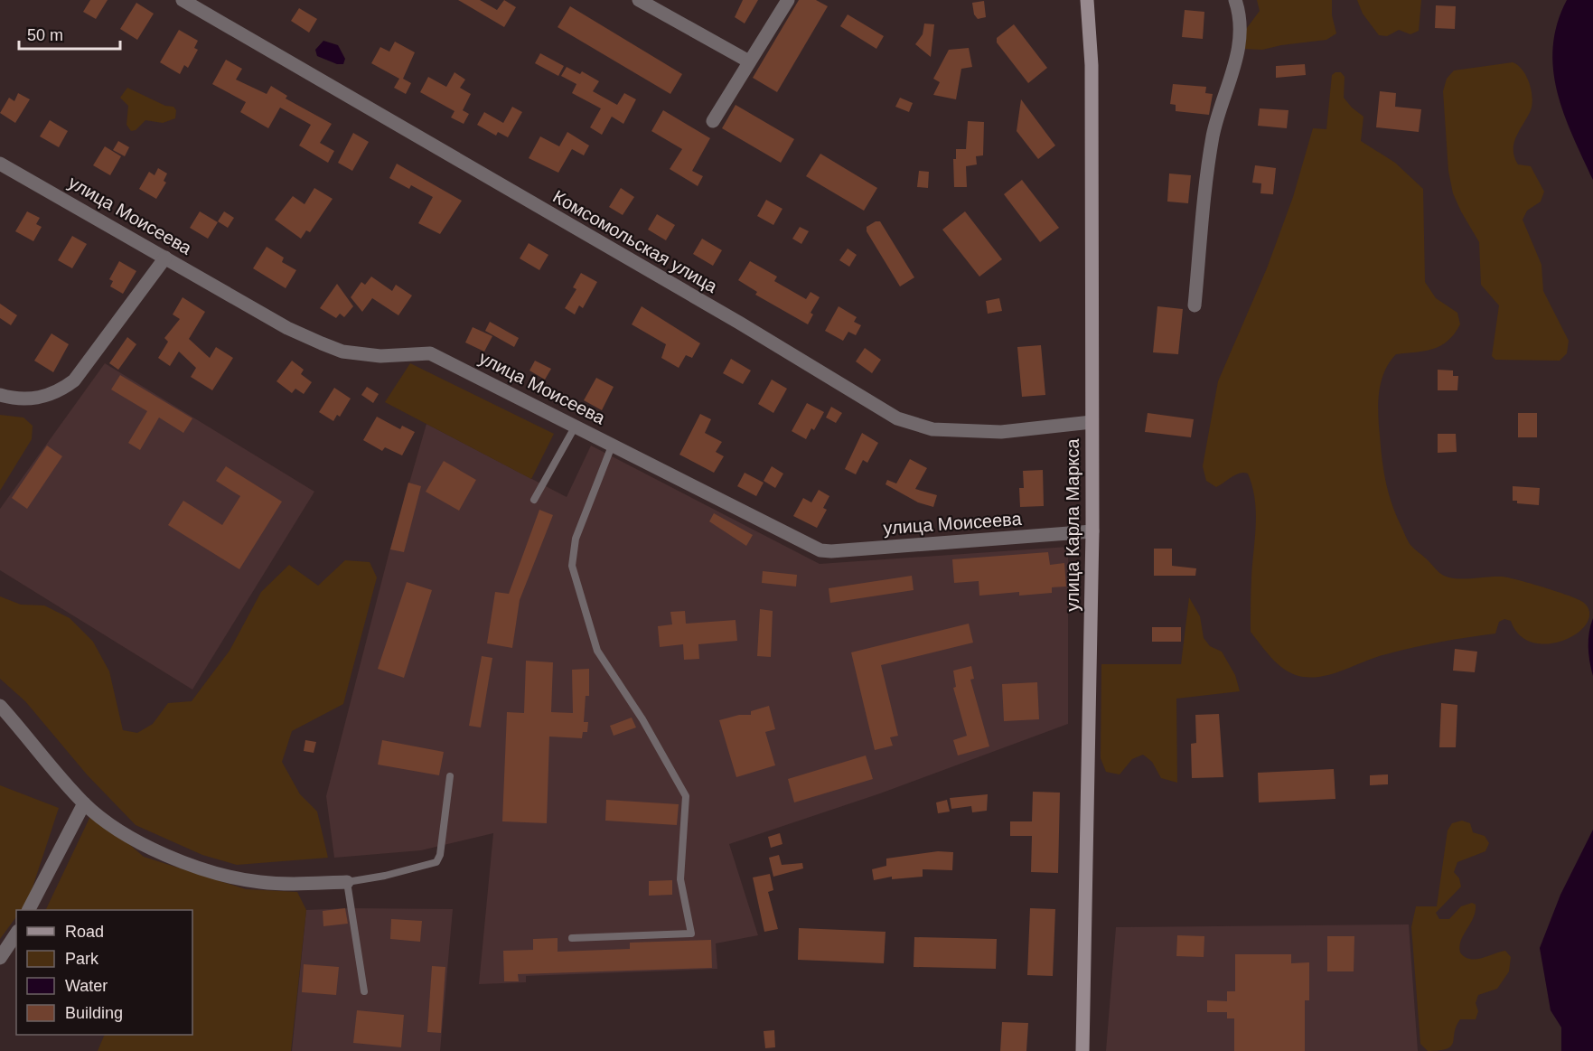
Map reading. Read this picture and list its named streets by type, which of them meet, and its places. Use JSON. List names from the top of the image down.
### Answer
{
  "streets": {
    "street": ["улица Моисеева", "Комсомольская улица", "улица Карла Маркса"]
  },
  "crossings": [
    ["улица Моисеева", "улица Карла Маркса"],
    ["Комсомольская улица", "улица Карла Маркса"]
  ],
  "legend": [
    "Road",
    "Park",
    "Water",
    "Building"
  ],
  "scale_bar": "50 m"
}
